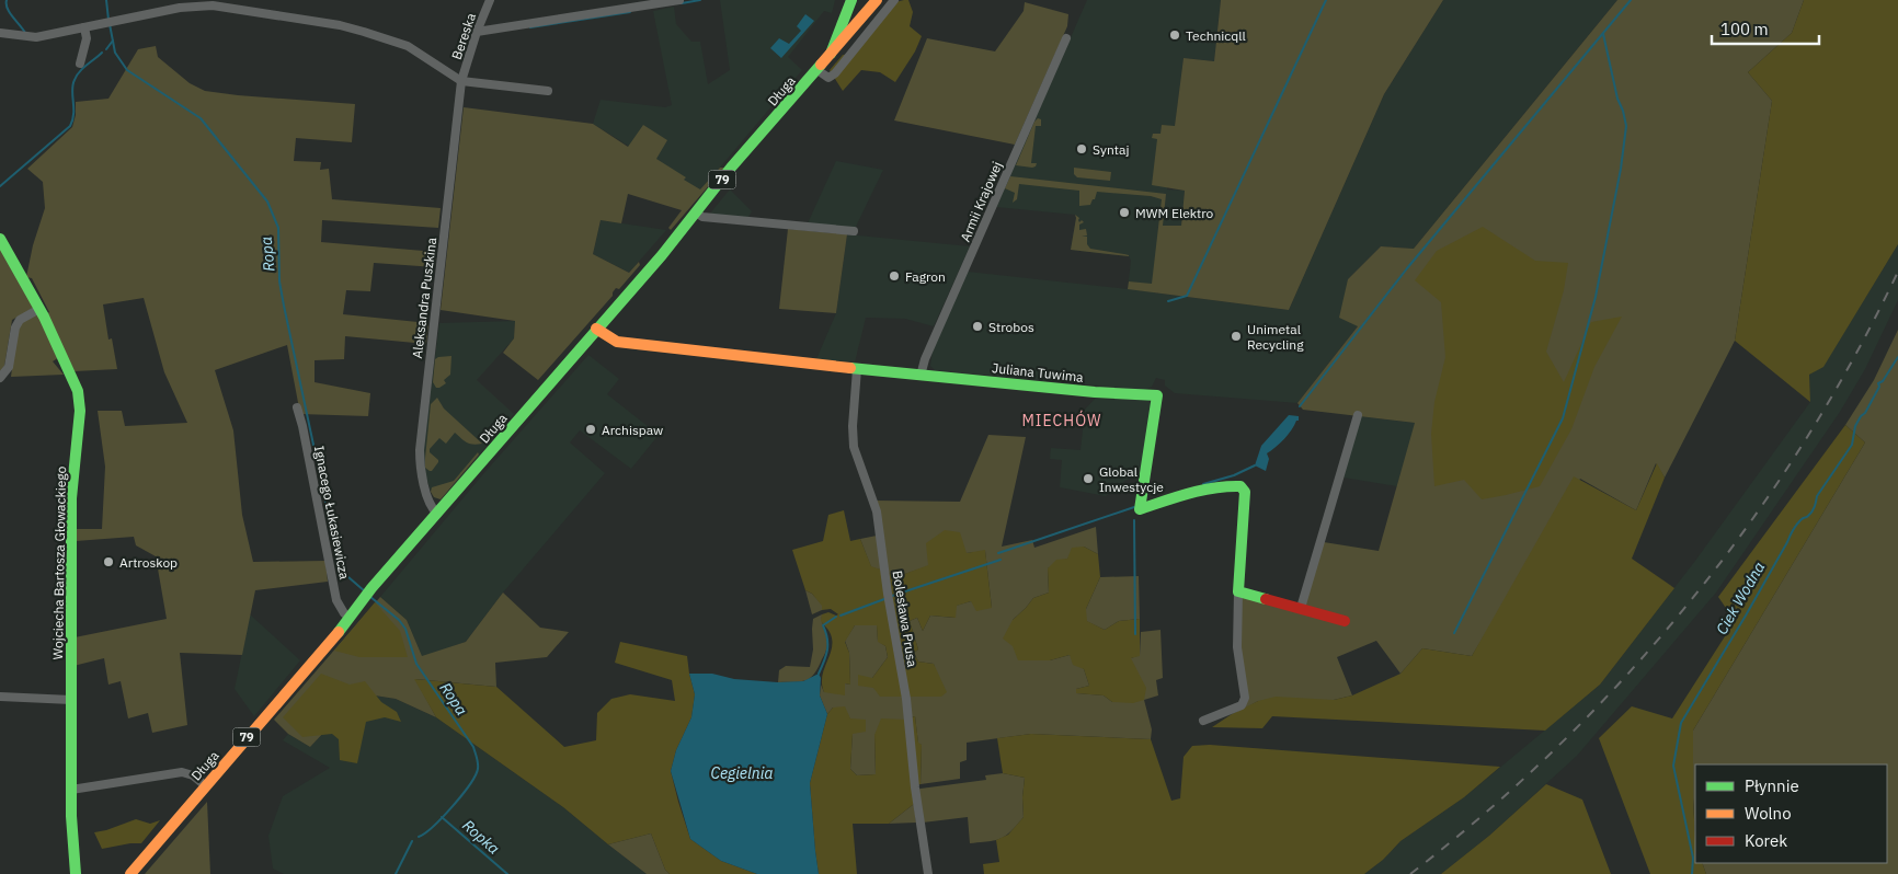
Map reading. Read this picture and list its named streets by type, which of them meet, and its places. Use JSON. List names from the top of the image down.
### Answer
{
  "streets": {
    "main road": [
      "Długa",
      "79",
      "Juliana Tuwima",
      "Wojciecha Bartosza Głowackiego"
    ],
    "street": [
      "Bereska",
      "Armii Krajowej",
      "Aleksandra Puszkina",
      "Ignacego Łukasiewicza",
      "Bolesława Prusa"
    ]
  },
  "crossings": [
    ["Bereska", "Aleksandra Puszkina"],
    ["Długa", "Aleksandra Puszkina"],
    ["Długa", "Juliana Tuwima"],
    ["Długa", "Ignacego Łukasiewicza"],
    ["Armii Krajowej", "Juliana Tuwima"],
    ["Juliana Tuwima", "Bolesława Prusa"]
  ],
  "districts": ["MIECHÓW"],
  "water": [
    "Ropa",
    "Ciek Wodna",
    "Cegielnia",
    "Ropka"
  ],
  "places": [
    "Technicqll",
    "Syntaj",
    "MWM Elektro",
    "Fagron",
    "Strobos",
    "Unimetal Recycling",
    "Archispaw",
    "Global Inwestycje",
    "Artroskop"
  ],
  "legend": ["Płynnie", "Wolno", "Korek"],
  "scale_bar": "100 m"
}
